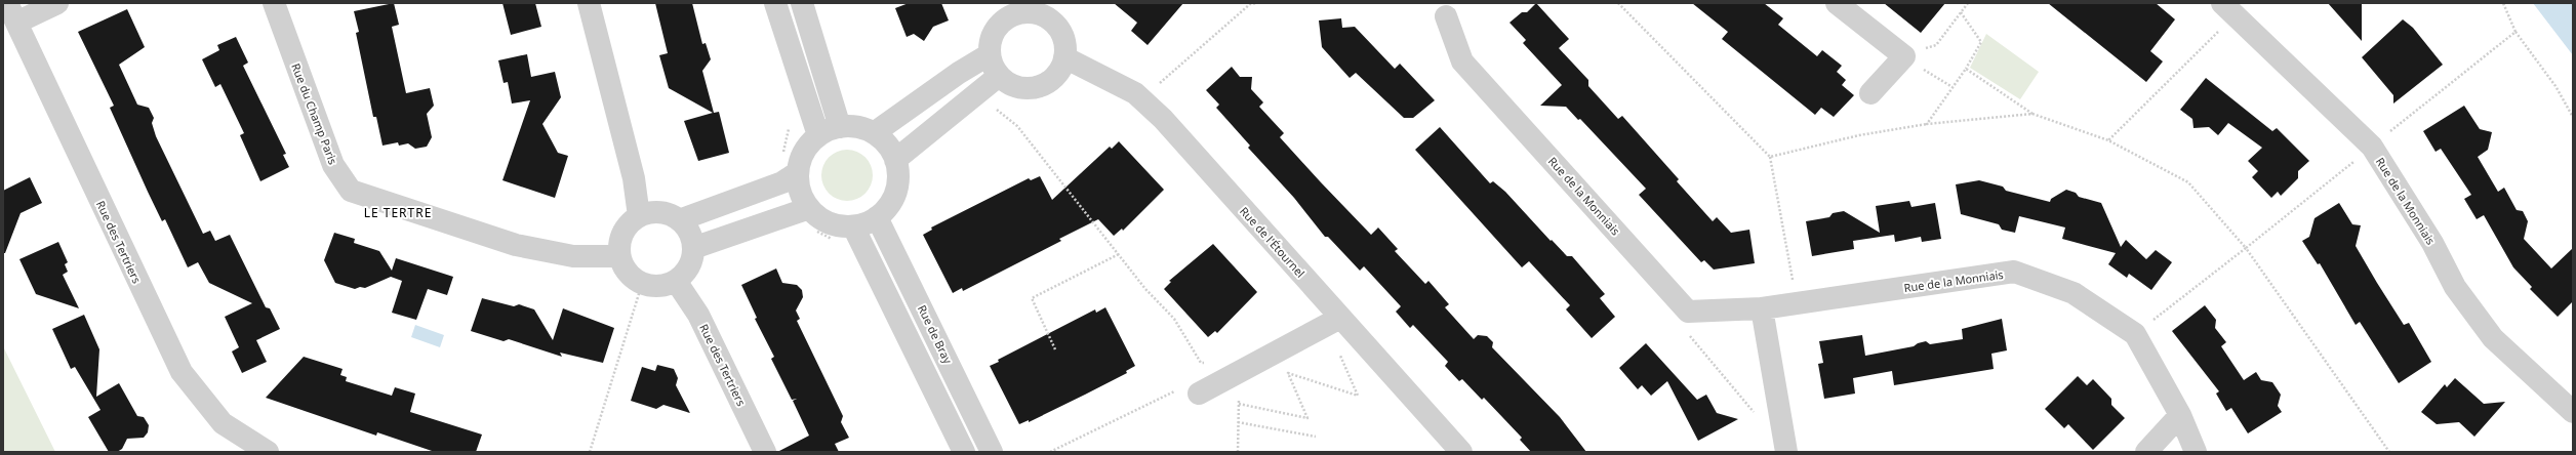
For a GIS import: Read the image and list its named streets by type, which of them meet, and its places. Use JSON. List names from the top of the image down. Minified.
{"streets":{"street":["Rue du Champ Paris","Rue de la Monniais","Rue des Tertriers","Rue de l'Étournel","Rue de Bray"]},"crossings":[["Rue du Champ Paris","Rue des Tertriers"]],"districts":["LE TERTRE"]}
